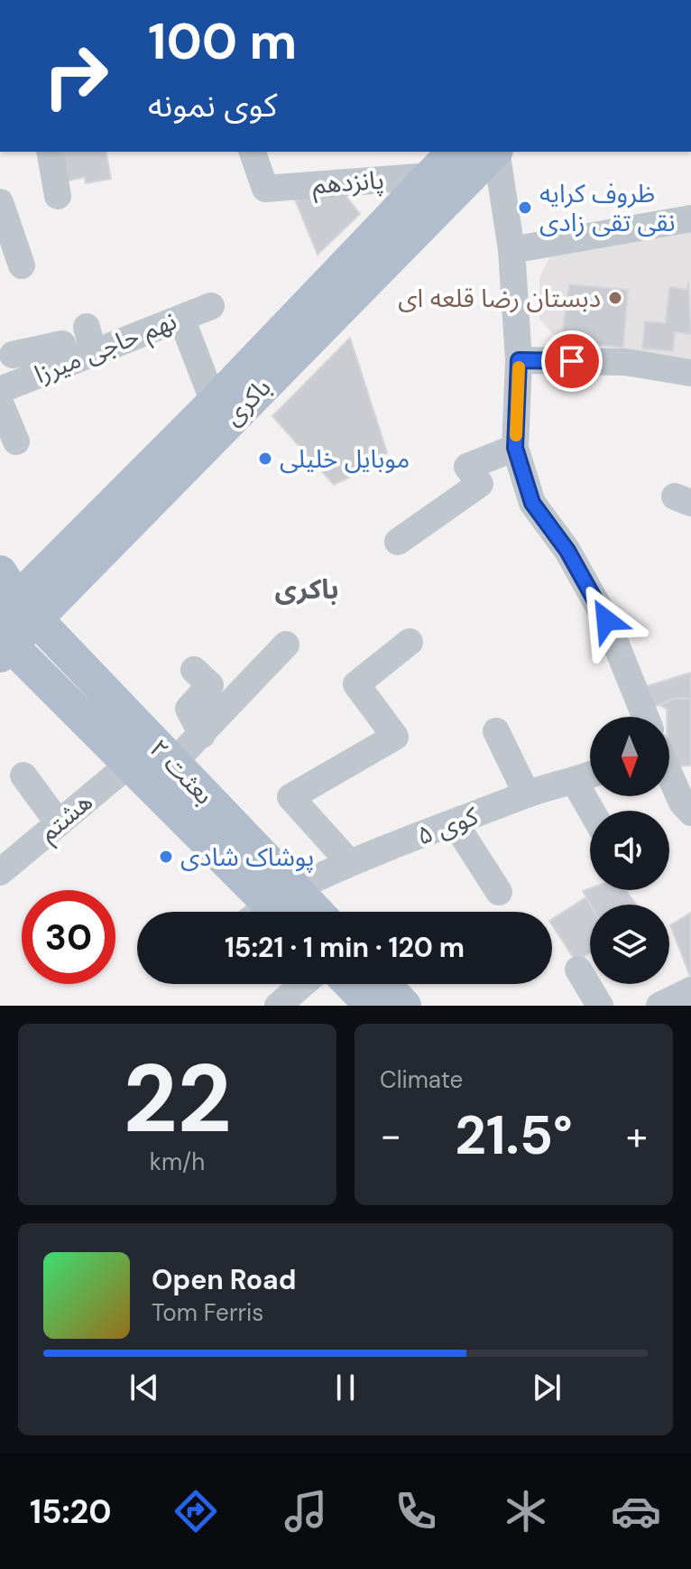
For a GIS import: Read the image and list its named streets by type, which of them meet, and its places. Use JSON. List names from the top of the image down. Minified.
{"streets":{"main road":["باکری","بعثت ۲"],"street":["پانزدهم","نهم حاجی میرزا","هشتم","کوی ۵"]},"crossings":[["پانزدهم","باکری"],["باکری","بعثت ۲"],["بعثت ۲","هشتم"],["بعثت ۲","کوی ۵"]],"districts":["باکری"],"places":["ظروف کرایه نقی تقی زادی","دبستان رضا قلعه ای","موبایل خلیلی","پوشاک شادی"],"north":"bottom","page":{"turn":["100 m","کوی نمونه"],"limit":"30","trip":"15:21 · 1 min · 120 m","tile":[["22","km/h"],"Climate"],"heat":["−","21.5°","+"],"song":["Open Road","Tom Ferris"],"tabs":"15:20"}}
